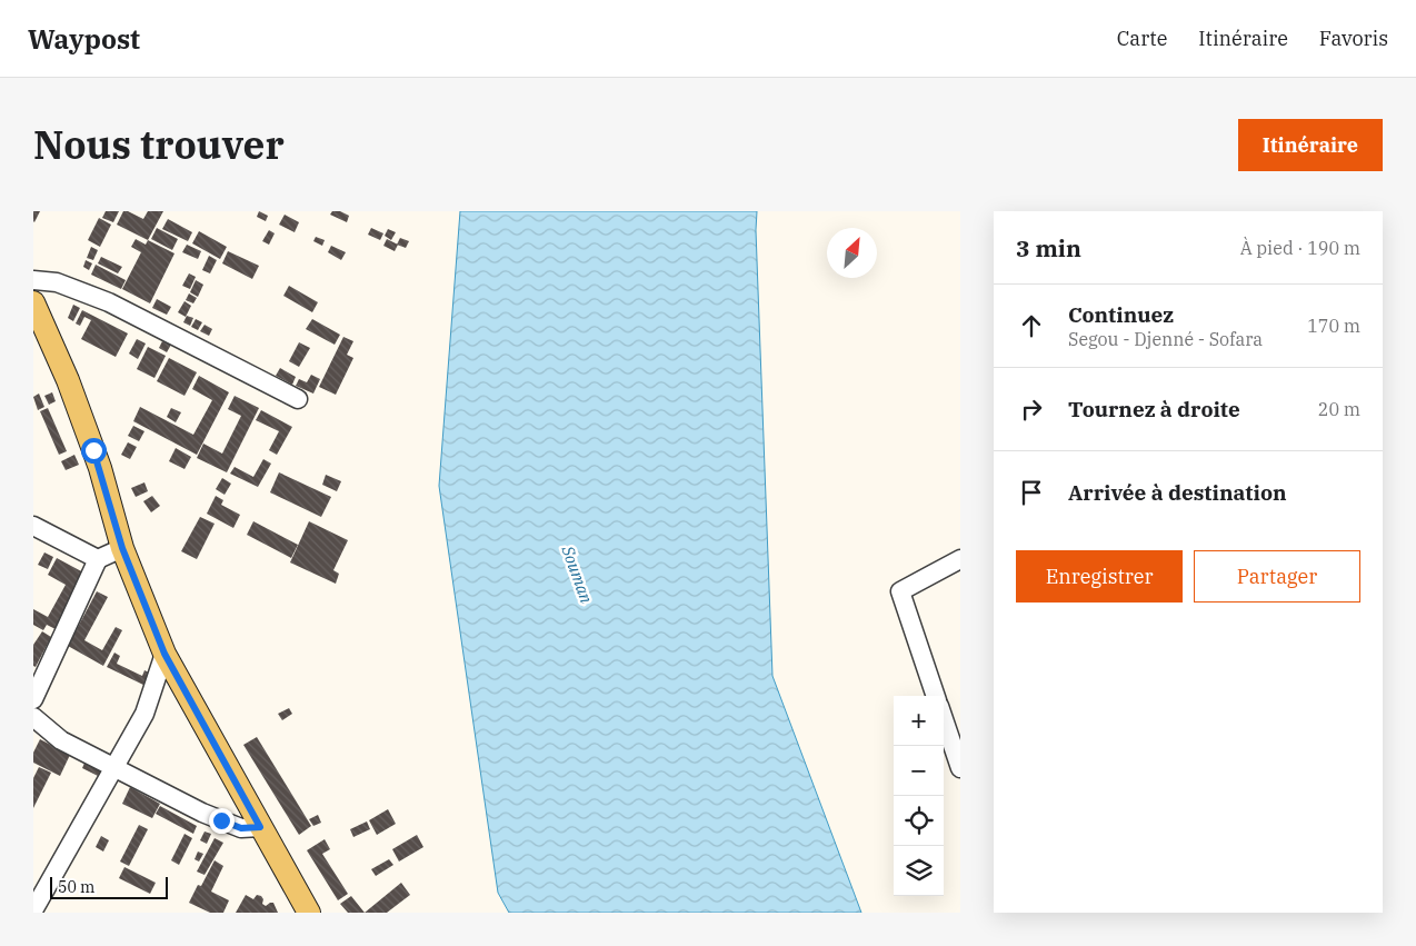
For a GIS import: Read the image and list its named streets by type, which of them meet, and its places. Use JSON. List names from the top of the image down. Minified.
{"water":["Souman"],"scale_bar":"50 m","north":"top right","page":{"header":"Waypost","nav":["Carte","Itinéraire","Favoris"],"title":"Nous trouver","buttons":["Itinéraire",["Enregistrer","Partager"]],"heading":["3 min","À pied · 190 m"],"list":[["Continuez","Segou - Djenné - Sofara","170 m"],["Tournez à droite","20 m"],"Arrivée à destination"],"map_buttons":["+","−"],"scale":"50 m"}}
